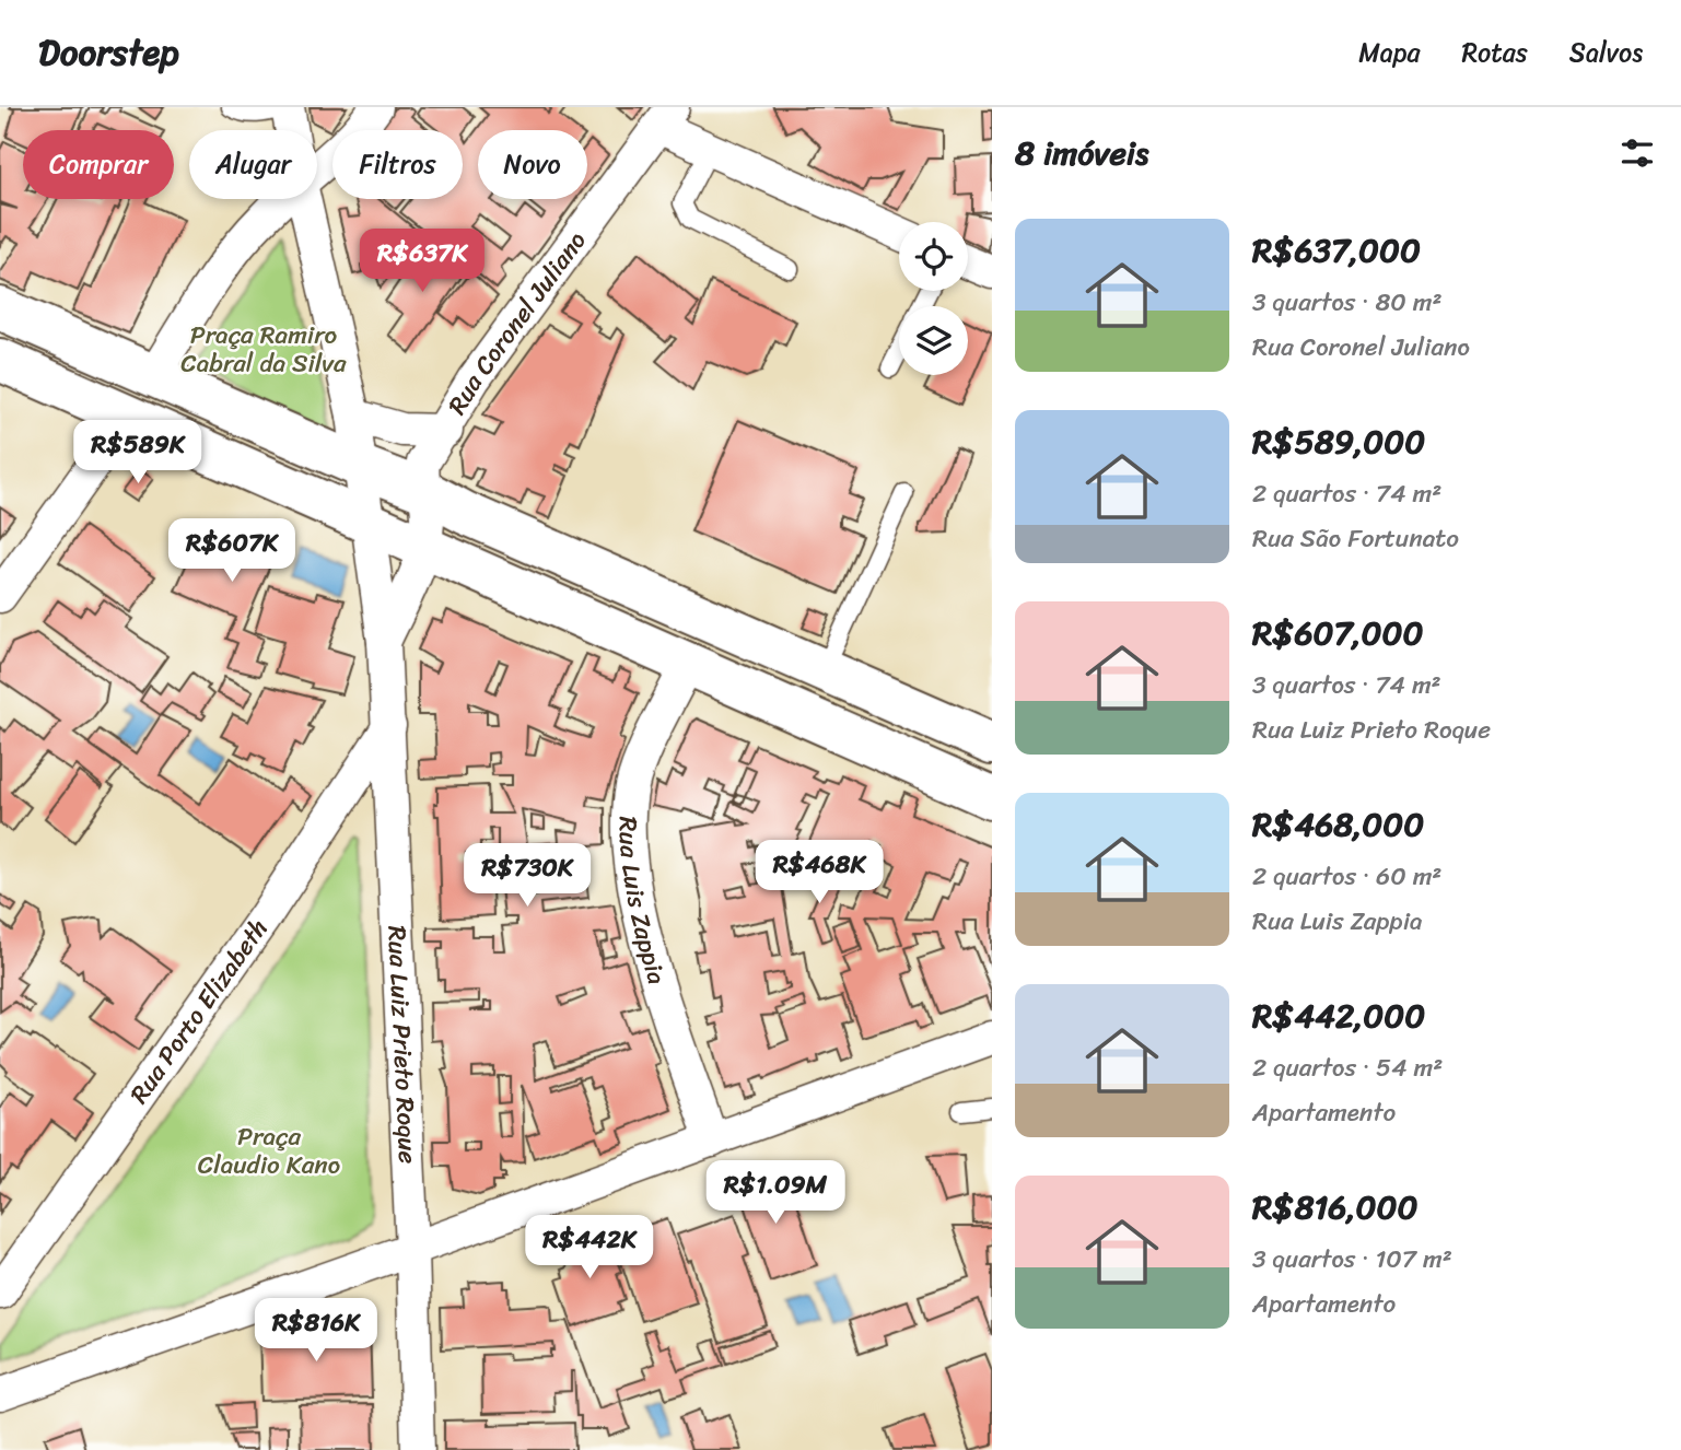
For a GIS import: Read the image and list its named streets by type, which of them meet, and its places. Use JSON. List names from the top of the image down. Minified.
{"streets":{"street":["Rua Coronel Juliano","Rua Luis Zappia","Rua Porto Elizabeth","Rua Luiz Prieto Roque"]},"crossings":[["Rua Coronel Juliano","Rua Luiz Prieto Roque"],["Rua Porto Elizabeth","Rua Luiz Prieto Roque"]],"parks":["Praça Ramiro Cabral da Silva","Praça Claudio Kano"],"page":{"header":"Doorstep","nav":["Mapa","Rotas","Salvos"],"heading":"8 imóveis","chip":["Comprar","Alugar","Filtros","Novo"],"list":[{"name":"R$637,000","note":"3 quartos · 80 m² · Rua Coronel Juliano"},{"name":"R$589,000","note":"2 quartos · 74 m² · Rua São Fortunato"},{"name":"R$607,000","note":"3 quartos · 74 m² · Rua Luiz Prieto Roque"},{"name":"R$468,000","note":"2 quartos · 60 m² · Rua Luis Zappia"},{"name":"R$442,000","note":"2 quartos · 54 m² · Apartamento"},{"name":"R$816,000","note":"3 quartos · 107 m² · Apartamento"}],"price":["R$637K","R$589K","R$607K","R$468K","R$730K","R$1.09M","R$442K","R$816K"]}}
